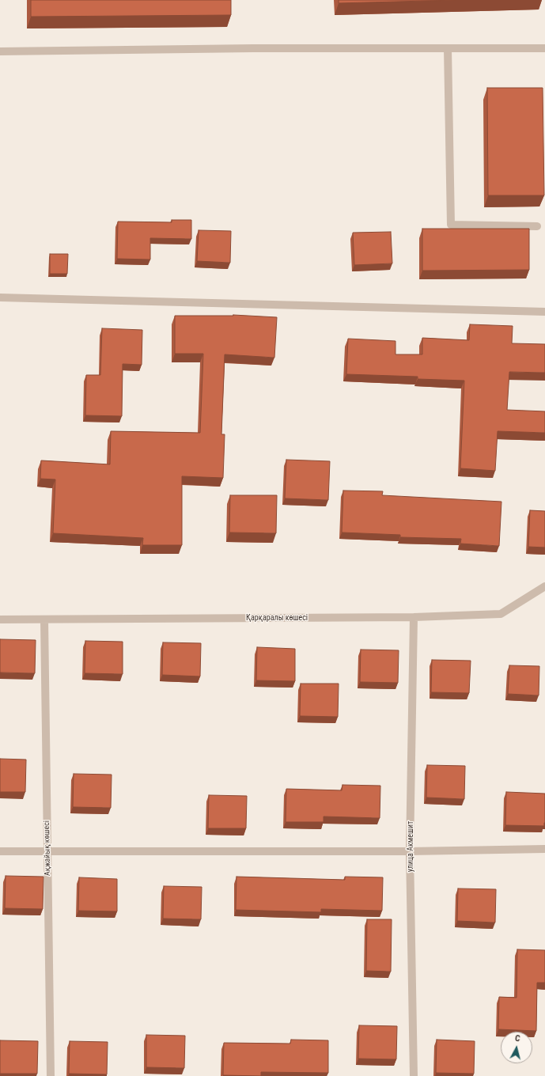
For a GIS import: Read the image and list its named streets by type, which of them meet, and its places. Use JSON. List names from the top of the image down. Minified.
{"streets":{"street":["Қарқаралы көшесі","улица Акмешит","Ақжайық көшесі"]},"crossings":[["Қарқаралы көшесі","улица Акмешит"],["Қарқаралы көшесі","Ақжайық көшесі"]],"north":"top"}
